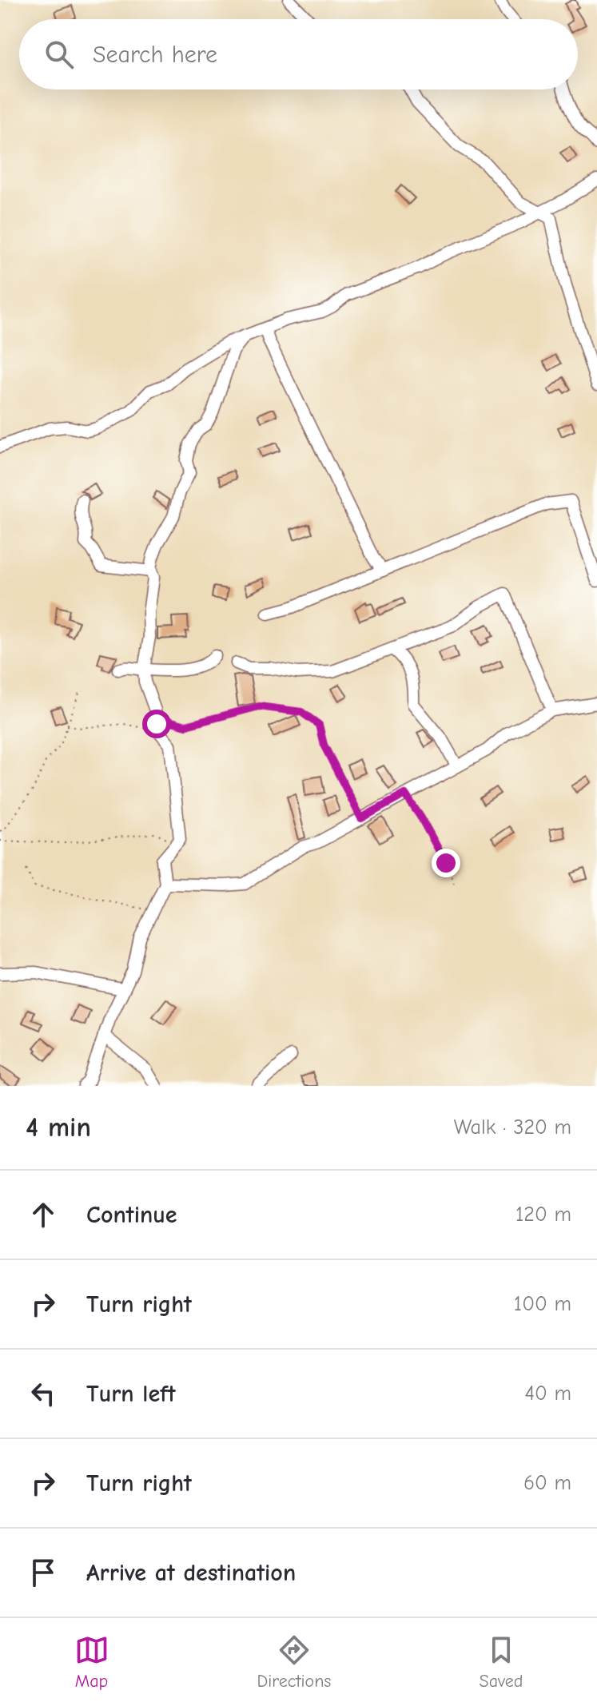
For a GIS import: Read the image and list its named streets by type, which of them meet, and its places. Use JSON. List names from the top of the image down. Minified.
{"page":{"search":"Search here","heading":["4 min","Walk · 320 m"],"list":[["Continue","120 m"],["Turn right","100 m"],["Turn left","40 m"],["Turn right","60 m"],"Arrive at destination"],"nav":["Map","Directions","Saved"]}}
